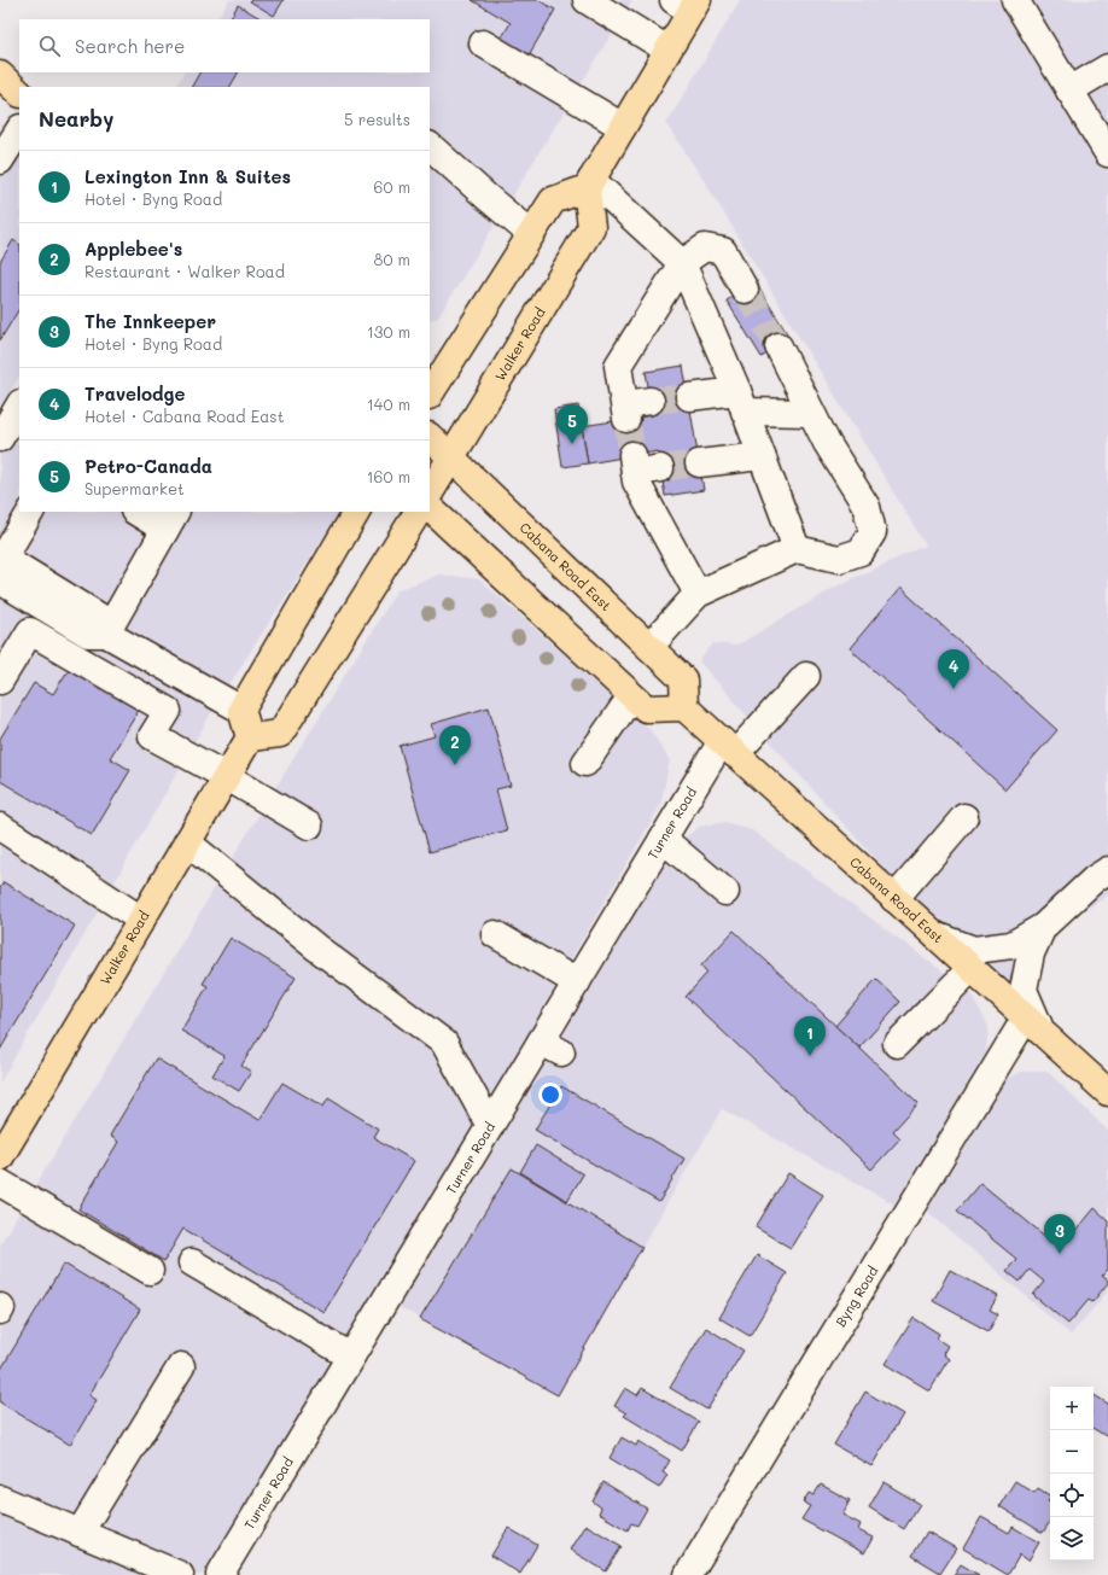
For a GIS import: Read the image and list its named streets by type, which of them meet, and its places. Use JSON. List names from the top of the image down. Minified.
{"streets":{"main road":["Walker Road","Cabana Road East"],"street":["Turner Road","Byng Road"]},"crossings":[["Walker Road","Cabana Road East"],["Cabana Road East","Turner Road"],["Cabana Road East","Byng Road"]],"page":{"search":"Search here","heading":["Nearby","5 results"],"list":[{"mark":"1","name":"Lexington Inn & Suites","note":"Hotel · Byng Road","value":"60 m"},{"mark":"2","name":"Applebee's","note":"Restaurant · Walker Road","value":"80 m"},{"mark":"3","name":"The Innkeeper","note":"Hotel · Byng Road","value":"130 m"},{"mark":"4","name":"Travelodge","note":"Hotel · Cabana Road East","value":"140 m"},{"mark":"5","name":"Petro-Canada","note":"Supermarket","value":"160 m"}],"pins":["5","4","2","1","3"],"map_buttons":["+","−"]}}
